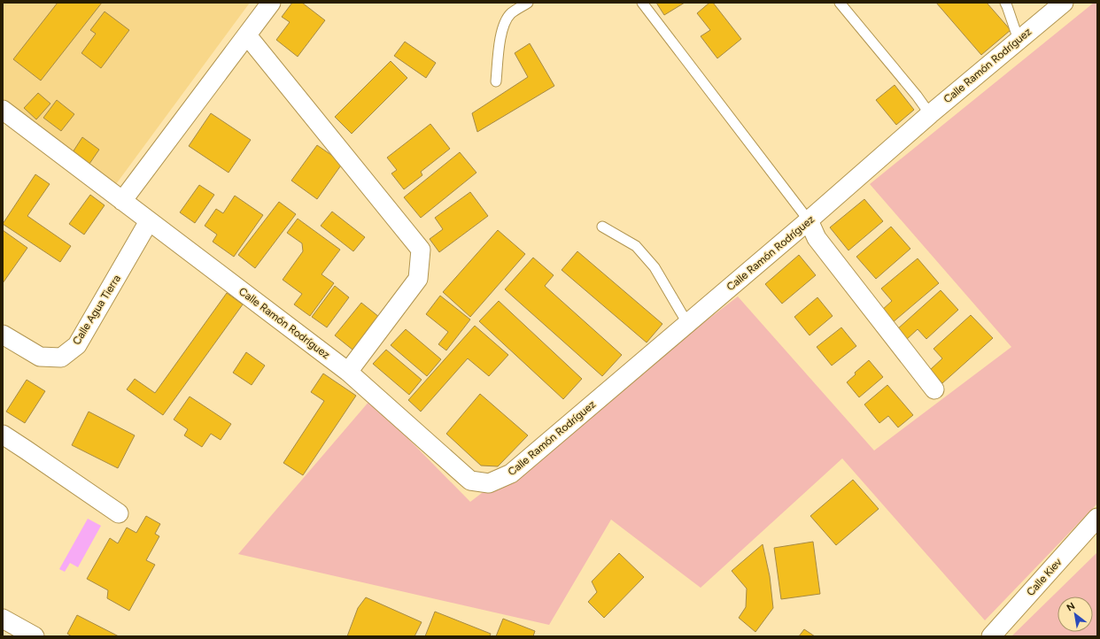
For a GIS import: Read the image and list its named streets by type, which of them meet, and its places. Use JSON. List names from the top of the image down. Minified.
{"streets":{"street":["Calle Ramón Rodríguez","Calle Agua Tierra","Calle Kiev"]},"crossings":[["Calle Ramón Rodríguez","Calle Agua Tierra"]],"north":"top left"}
